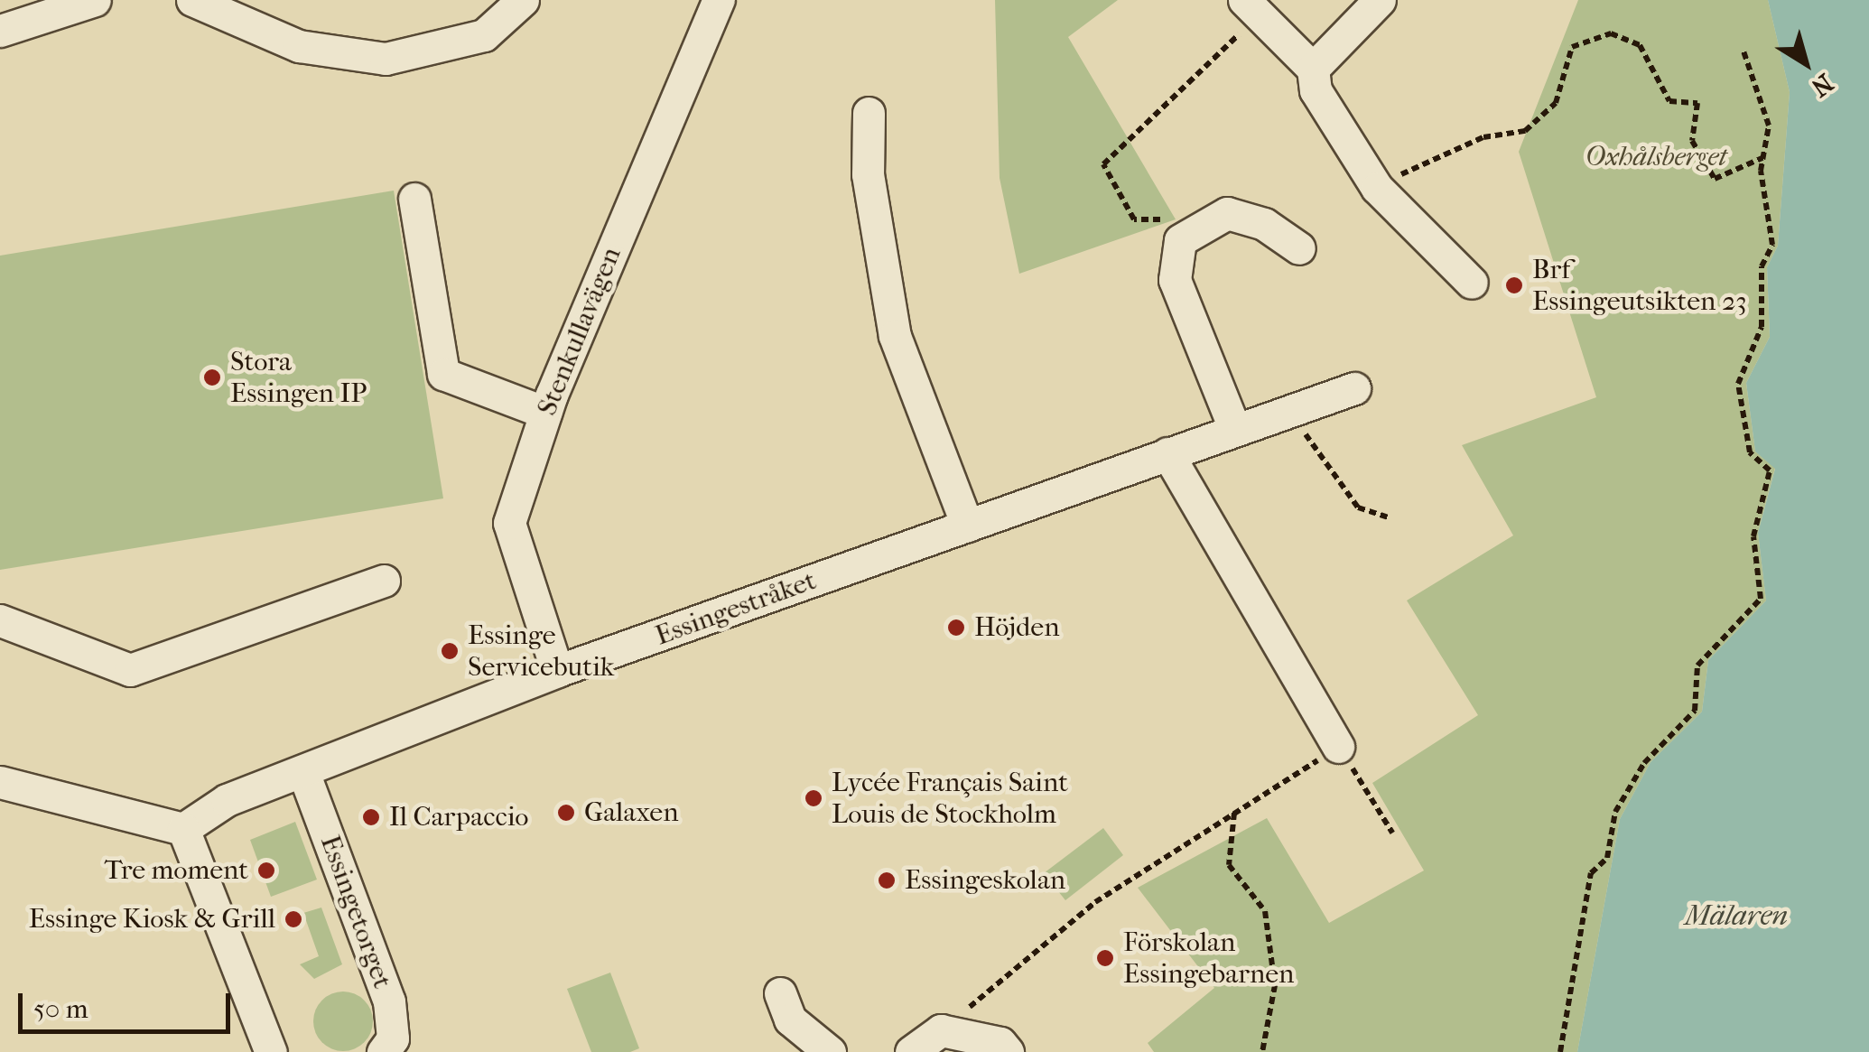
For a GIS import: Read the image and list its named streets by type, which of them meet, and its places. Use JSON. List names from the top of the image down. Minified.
{"streets":{"street":["Stenkullavägen","Essingestråket","Essingetorget"]},"crossings":[["Stenkullavägen","Essingestråket"],["Essingestråket","Essingetorget"]],"water":["Mälaren"],"parks":["Oxhålsberget"],"places":["Brf Essingeutsikten 23","Stora Essingen IP","Höjden","Essinge Servicebutik","Lycée Français Saint Louis de Stockholm","Galaxen","Il Carpaccio","Tre moment","Essingeskolan","Essinge Kiosk & Grill","Förskolan Essingebarnen"],"scale_bar":"50 m","north":"bottom right"}
